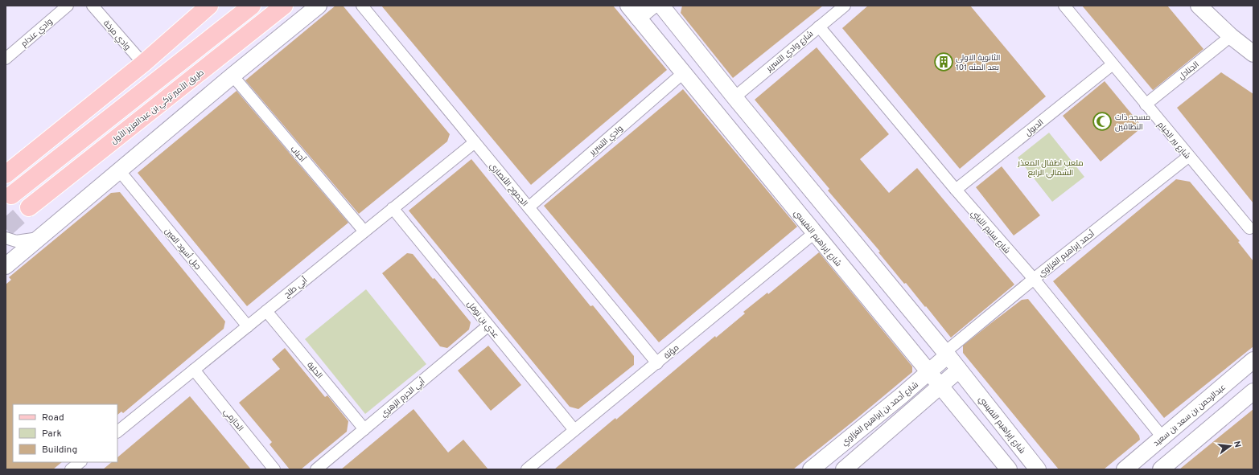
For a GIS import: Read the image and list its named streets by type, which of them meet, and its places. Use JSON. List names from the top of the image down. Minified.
{"streets":{"main road":["طريق الأمير تركي بن عبدالعزيز الأول"],"street":["وادي عندام","وادي مرخة","شارع وادي التسرير","الجنادل","الدبول","وادي التسرير","شارع بير الخيام","أحباب","الجموح الأنصاري","شارع سليم الليثي","شارع إبراهيم النفيسي","جبل أسود العين","أحمد إبراهيم الغزاوي","أبي طلح","عدي بن نوفل","مؤتة","الحلية","أبي الحرم الزهري","شارع أحمد بن إبراهيم الغزاوي","عبدالرحمن بن سعد بن سعيد","الحازمي"]},"crossings":[["شارع وادي التسرير","شارع سليم الليثي"],["شارع وادي التسرير","شارع إبراهيم النفيسي"],["الجنادل","شارع بير الخيام"],["الدبول","شارع بير الخيام"],["الدبول","شارع سليم الليثي"],["وادي التسرير","الجموح الأنصاري"],["وادي التسرير","شارع إبراهيم النفيسي"],["شارع بير الخيام","أحمد إبراهيم الغزاوي"],["أحباب","أبي طلح"],["الجموح الأنصاري","أبي طلح"],["الجموح الأنصاري","مؤتة"],["شارع سليم الليثي","أحمد إبراهيم الغزاوي"],["شارع سليم الليثي","عبدالرحمن بن سعد بن سعيد"],["شارع إبراهيم النفيسي","أحمد إبراهيم الغزاوي"],["شارع إبراهيم النفيسي","مؤتة"],["شارع إبراهيم النفيسي","شارع أحمد بن إبراهيم الغزاوي"],["جبل أسود العين","أبي طلح"],["أحمد إبراهيم الغزاوي","شارع أحمد بن إبراهيم الغزاوي"],["أبي طلح","عدي بن نوفل"],["أبي طلح","الحلية"],["أبي طلح","الحازمي"],["عدي بن نوفل","مؤتة"],["عدي بن نوفل","أبي الحرم الزهري"],["الحلية","أبي الحرم الزهري"]],"parks":["ملعب اطفال المعذر الشمالي الرابع"],"places":{"building":["الثانوية الاولى بعد المئه 101"],"mosque":["مسجد ذات النطاقين"]},"legend":["Road","Park","Building"],"north":"right"}
